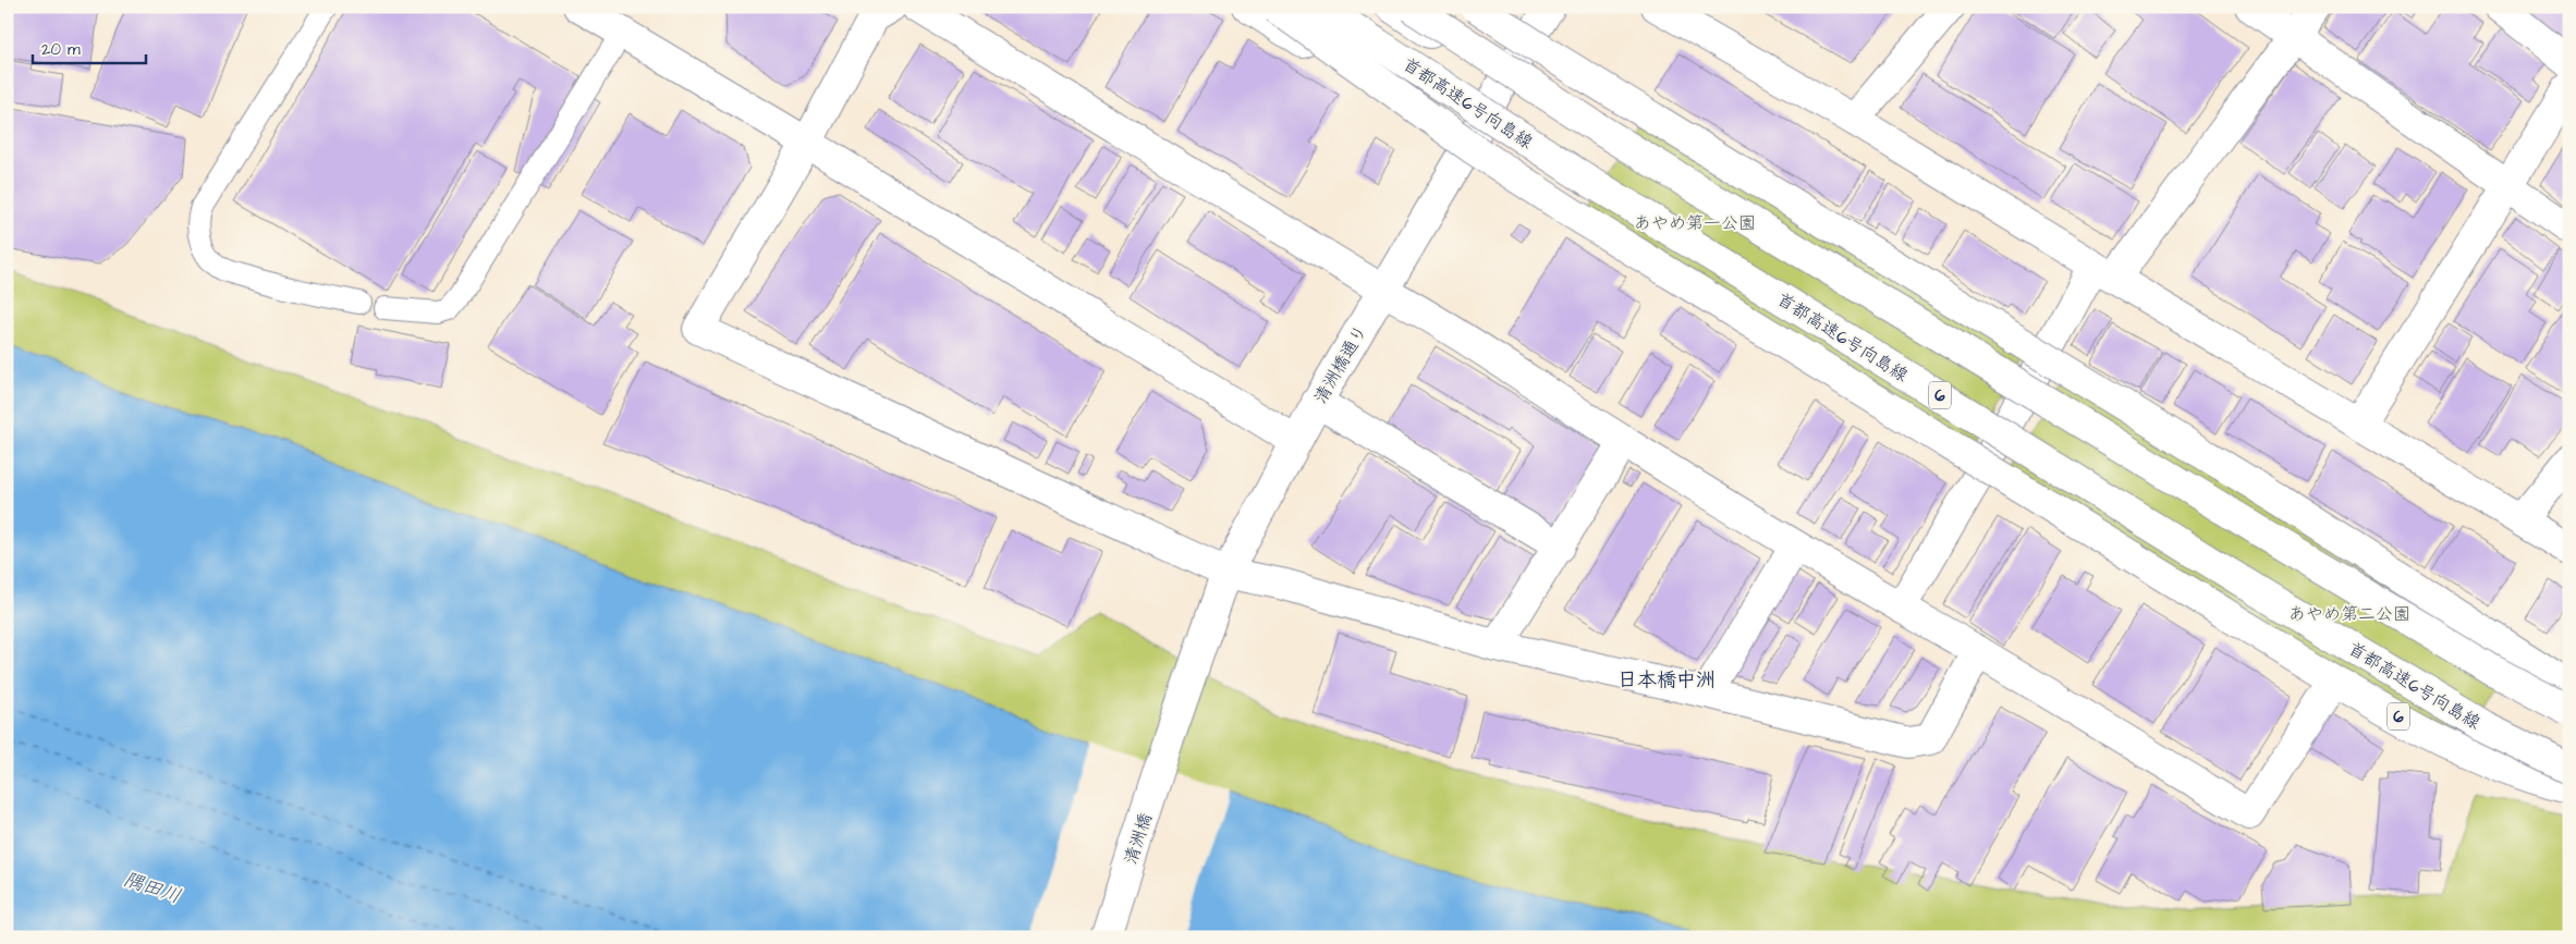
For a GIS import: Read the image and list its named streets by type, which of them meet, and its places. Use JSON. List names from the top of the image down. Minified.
{"streets":{"main road":["首都高速6号向島線","清洲橋通り","6","清洲橋"]},"crossings":[["清洲橋通り","清洲橋"]],"districts":["日本橋中洲"],"water":["隅田川"],"parks":["あやめ第一公園","あやめ第二公園"],"scale_bar":"20 m"}
